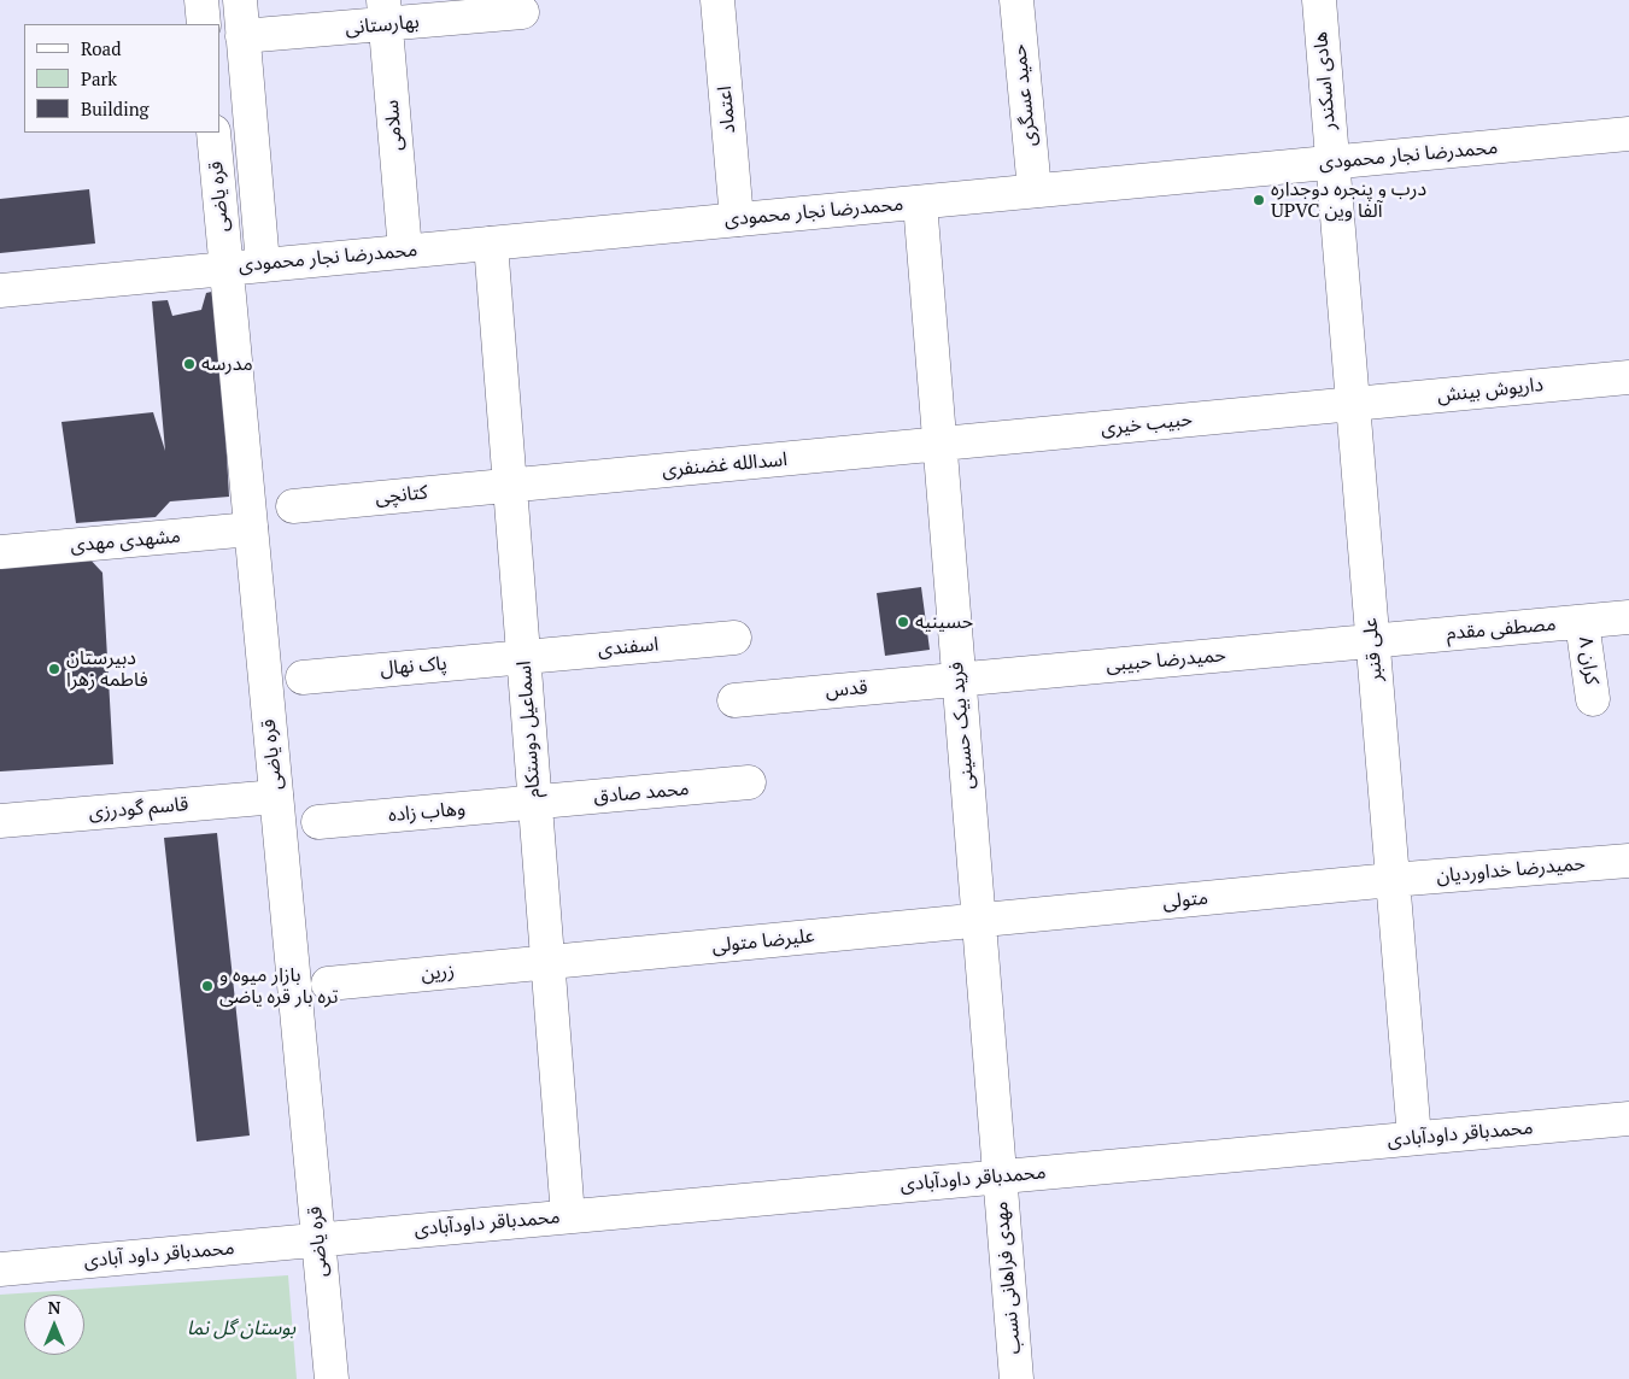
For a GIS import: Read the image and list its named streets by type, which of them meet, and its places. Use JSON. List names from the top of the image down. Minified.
{"streets":{"street":["بهارستانی","هادی اسکندر","حمید عسگری","اعتماد","سلامی","محمدرضا نجار محمودی","قره یاضی","داریوش بینش","حبیب خیری","اسدالله غضنفری","کتانچی","مشهدی مهدی","مصطفی مقدم","اسفندی","علی قنبر","حمیدرضا حبیبی","کران ۸","پاک نهال","قدس","فرید بیک حسینی","اسماعیل دوستکام","محمد صادق","قاسم گودرزی","وهاب زاده","حمیدرضا خداوردیان","متولی","علیرضا متولی","زرین","محمدباقر داودآبادی","محمدباقر داود آبادی","مهدی فراهانی نسب"]},"crossings":[["بهارستانی","سلامی"],["هادی اسکندر","محمدرضا نجار محمودی"],["هادی اسکندر","علی قنبر"],["حمید عسگری","محمدرضا نجار محمودی"],["اعتماد","محمدرضا نجار محمودی"],["سلامی","محمدرضا نجار محمودی"],["محمدرضا نجار محمودی","قره یاضی"],["محمدرضا نجار محمودی","علی قنبر"],["محمدرضا نجار محمودی","فرید بیک حسینی"],["محمدرضا نجار محمودی","اسماعیل دوستکام"],["قره یاضی","مشهدی مهدی"],["قره یاضی","قاسم گودرزی"],["قره یاضی","محمدباقر داودآبادی"],["قره یاضی","محمدباقر داود آبادی"],["داریوش بینش","حبیب خیری"],["داریوش بینش","علی قنبر"],["حبیب خیری","اسدالله غضنفری"],["حبیب خیری","علی قنبر"],["حبیب خیری","فرید بیک حسینی"],["اسدالله غضنفری","کتانچی"],["اسدالله غضنفری","فرید بیک حسینی"],["اسدالله غضنفری","اسماعیل دوستکام"],["کتانچی","اسماعیل دوستکام"],["مصطفی مقدم","علی قنبر"],["مصطفی مقدم","حمیدرضا حبیبی"],["مصطفی مقدم","کران ۸"],["اسفندی","پاک نهال"],["اسفندی","اسماعیل دوستکام"],["علی قنبر","حمیدرضا حبیبی"],["علی قنبر","حمیدرضا خداوردیان"],["علی قنبر","متولی"],["علی قنبر","محمدباقر داودآبادی"],["حمیدرضا حبیبی","قدس"],["حمیدرضا حبیبی","فرید بیک حسینی"],["پاک نهال","اسماعیل دوستکام"],["قدس","فرید بیک حسینی"],["فرید بیک حسینی","متولی"],["فرید بیک حسینی","علیرضا متولی"],["فرید بیک حسینی","محمدباقر داودآبادی"],["فرید بیک حسینی","مهدی فراهانی نسب"],["اسماعیل دوستکام","محمد صادق"],["اسماعیل دوستکام","وهاب زاده"],["اسماعیل دوستکام","علیرضا متولی"],["اسماعیل دوستکام","زرین"],["اسماعیل دوستکام","محمدباقر داودآبادی"],["محمد صادق","وهاب زاده"],["حمیدرضا خداوردیان","متولی"],["متولی","علیرضا متولی"],["علیرضا متولی","زرین"],["محمدباقر داودآبادی","محمدباقر داود آبادی"],["محمدباقر داودآبادی","مهدی فراهانی نسب"]],"parks":["بوستان گل نما"],"places":["درب و پنجره دوجداره UPVC آلفا وین","مدرسه","حسینیه","دبیرستان فاطمه زهرا","بازار میوه و تره بار قره یاضی"],"legend":["Road","Park","Building"],"north":"top"}
